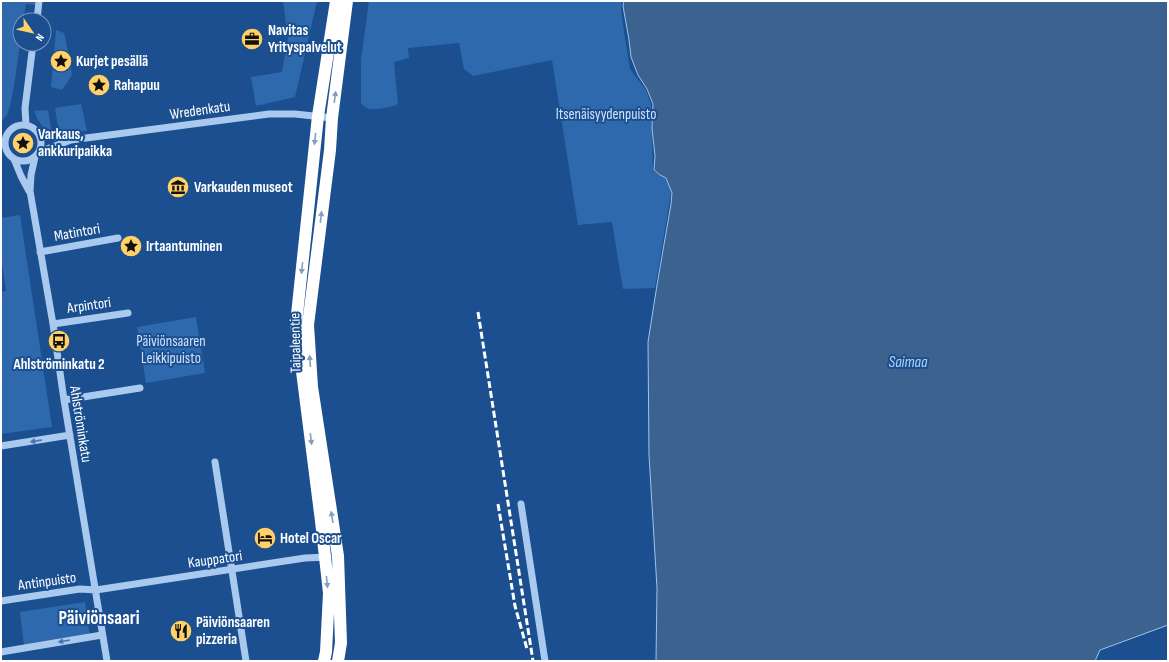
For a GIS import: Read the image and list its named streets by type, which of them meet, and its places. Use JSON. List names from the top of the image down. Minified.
{"streets":{"highway":["Taipaleentie"],"street":["Wredenkatu","Matintori","Arpintori","Ahlströminkatu","Kauppatori","Antinpuisto"]},"crossings":[["Wredenkatu","Taipaleentie"],["Wredenkatu","Ahlströminkatu"],["Matintori","Ahlströminkatu"],["Arpintori","Ahlströminkatu"],["Taipaleentie","Kauppatori"],["Ahlströminkatu","Kauppatori"],["Ahlströminkatu","Antinpuisto"],["Kauppatori","Antinpuisto"]],"districts":["Päiviönsaari"],"water":["Saimaa"],"parks":["Itsenäisyydenpuisto","Päiviönsaaren Leikkipuisto"],"places":{"office":["Navitas Yrityspalvelut"],"place":["Kurjet pesällä","Rahapuu","Varkaus, ankkuripaikka","Irtaantuminen"],"museum":["Varkauden museot"],"bus stop":["Ahlströminkatu 2"],"hotel":["Hotel Oscar"],"restaurant":["Päiviönsaaren pizzeria"]},"north":"bottom right"}
